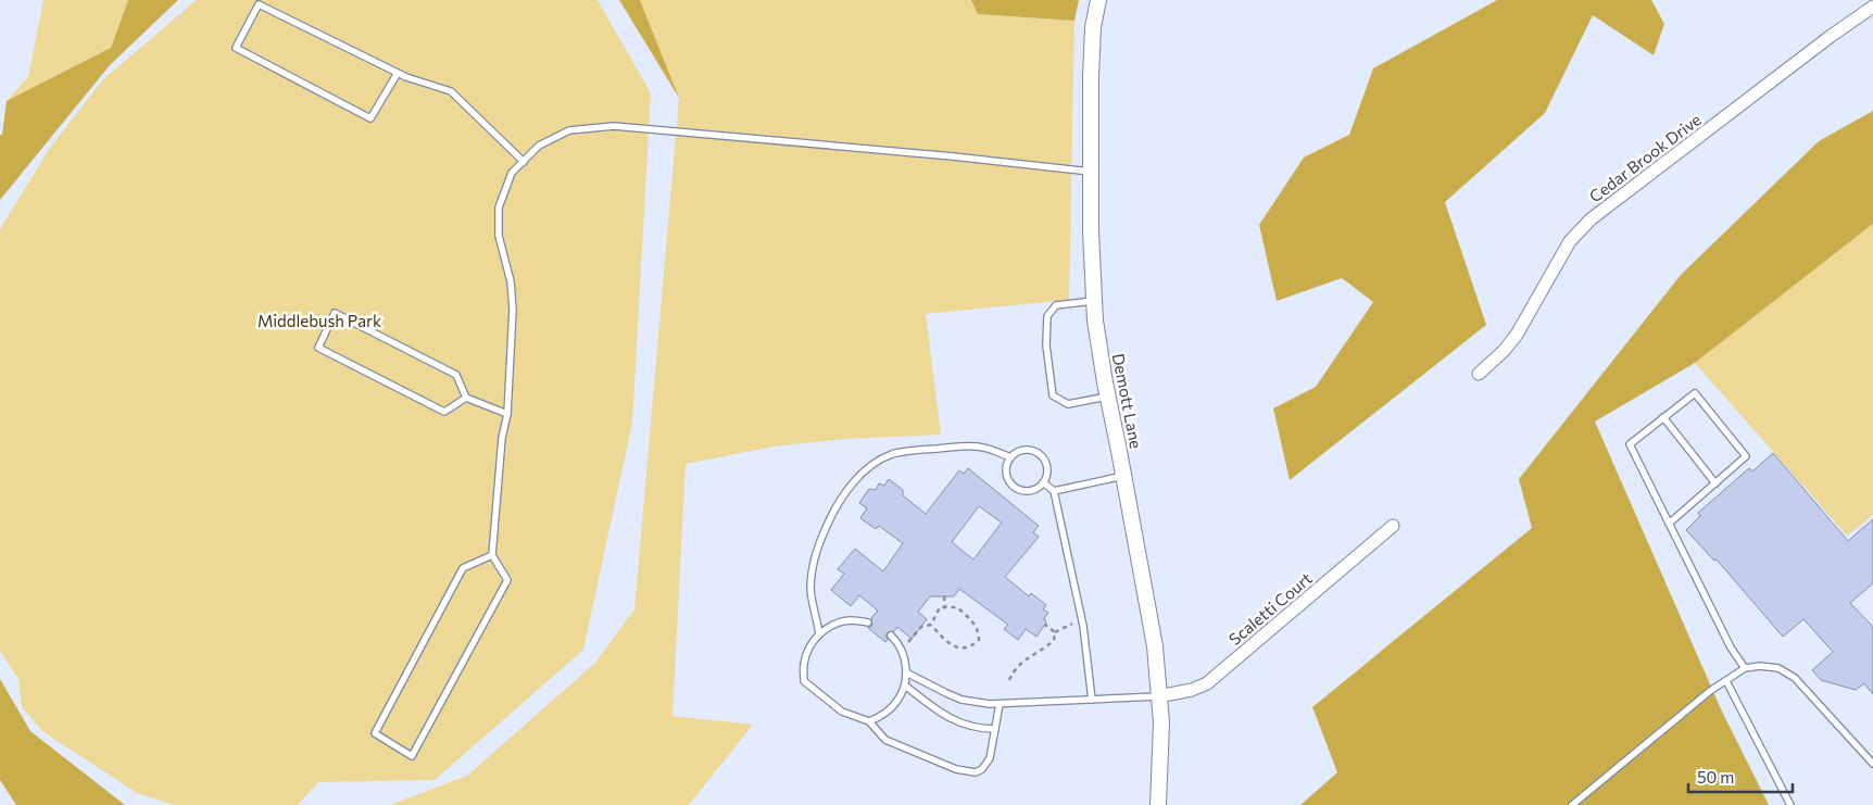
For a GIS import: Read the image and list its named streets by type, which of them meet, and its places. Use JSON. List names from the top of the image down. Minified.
{"streets":{"street":["Cedar Brook Drive","Demott Lane","Scaletti Court"]},"crossings":[["Demott Lane","Scaletti Court"]],"parks":["Middlebush Park"],"scale_bar":"50 m"}
